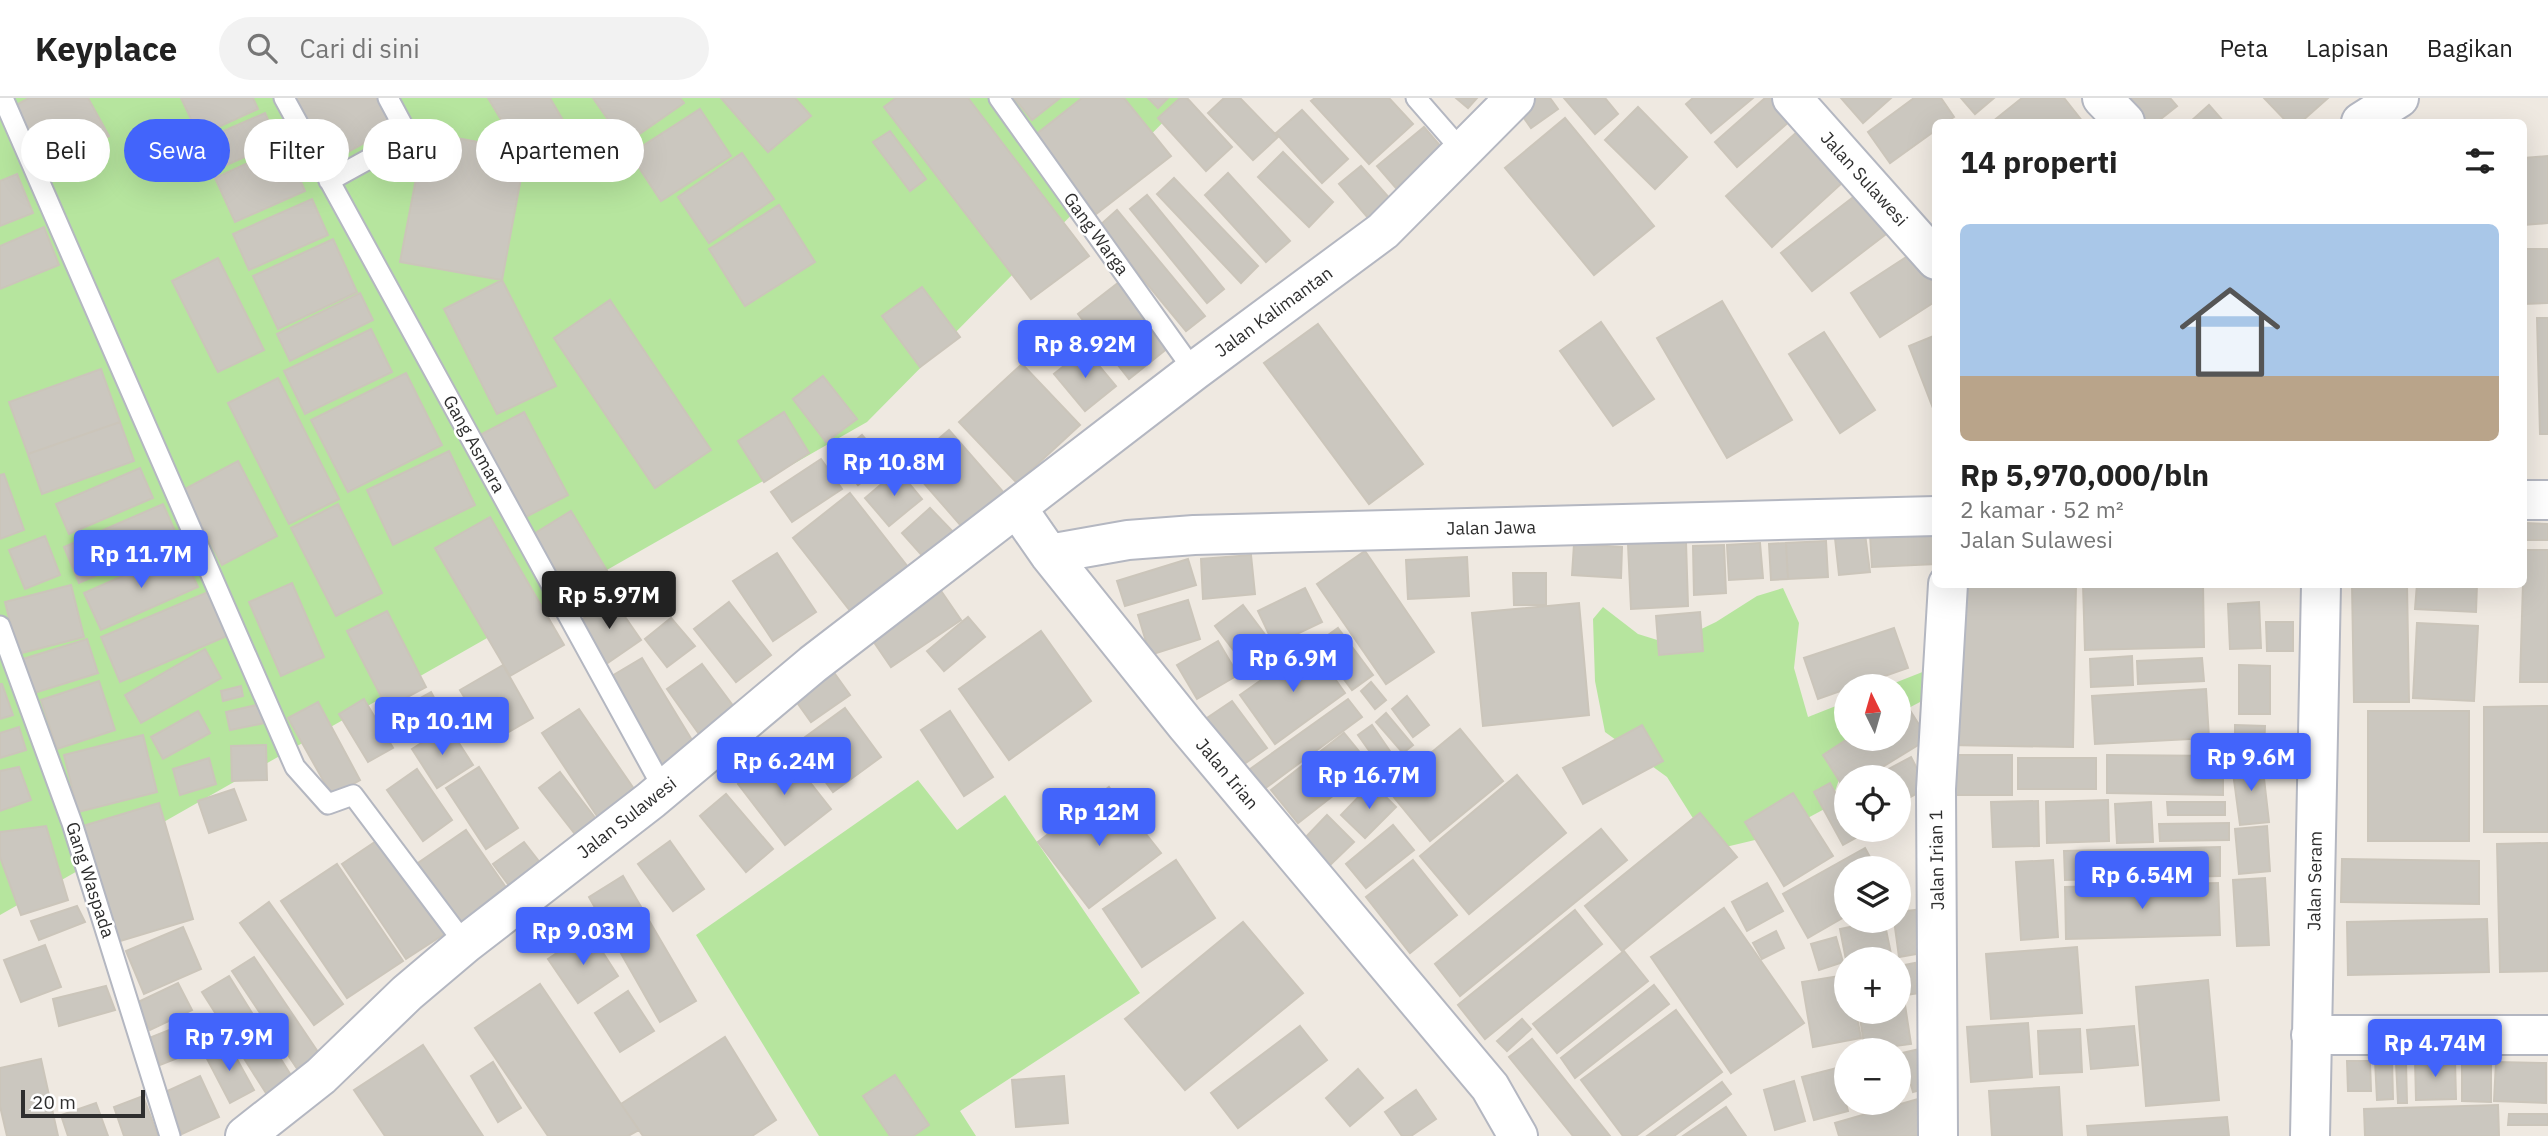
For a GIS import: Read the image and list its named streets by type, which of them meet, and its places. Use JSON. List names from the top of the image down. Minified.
{"streets":{"street":["Jalan Sulawesi","Jalan Kalimantan","Jalan Jawa","Jalan Irian","Jalan Irian 1","Jalan Seram"],"lane":["Gang Warga","Gang Asmara","Gang Waspada"]},"crossings":[["Jalan Sulawesi","Jalan Kalimantan"],["Jalan Sulawesi","Gang Asmara"],["Jalan Sulawesi","Jalan Irian"],["Gang Warga","Jalan Kalimantan"],["Jalan Kalimantan","Jalan Irian"],["Jalan Jawa","Jalan Irian"]],"scale_bar":"20 m","north":"top","page":{"header":"Keyplace","search":"Cari di sini","nav":["Peta","Lapisan","Bagikan"],"chip":["Beli","Sewa","Filter","Baru","Apartemen"],"heading":"14 properti","list":[{"name":"Rp 5,970,000/bln","note":"2 kamar · 52 m² · Jalan Sulawesi"}],"price":["Rp 8.92M","Rp 10.8M","Rp 11.7M","Rp 5.97M","Rp 6.9M","Rp 10.1M","Rp 9.6M","Rp 6.24M","Rp 16.7M","Rp 12M","Rp 6.54M","Rp 9.03M","Rp 7.9M","Rp 4.74M"],"map_buttons":["+","−"],"scale":"20 m"}}
